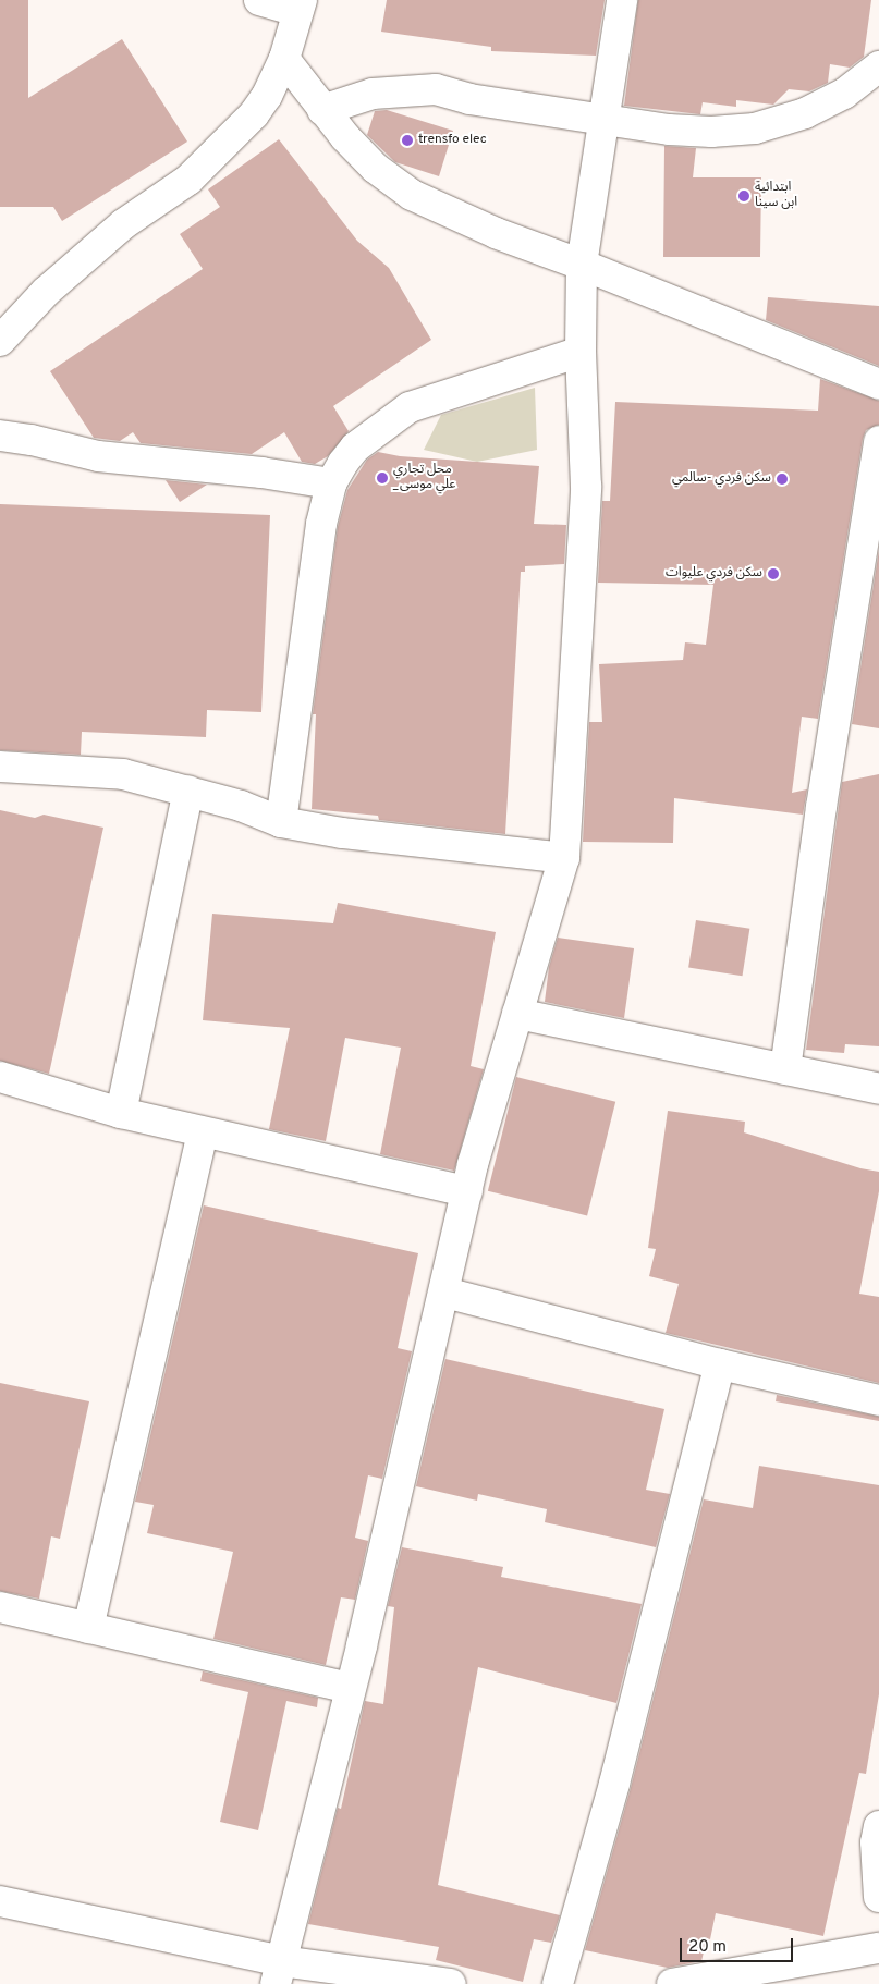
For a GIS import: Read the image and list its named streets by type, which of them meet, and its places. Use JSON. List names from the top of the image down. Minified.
{"places":["trensfo elec","ابتدائية ابن سينا","محل تجاري _علي موسى","سكن فردي -سالمي","سكن فردي عليوات"],"scale_bar":"20 m"}
